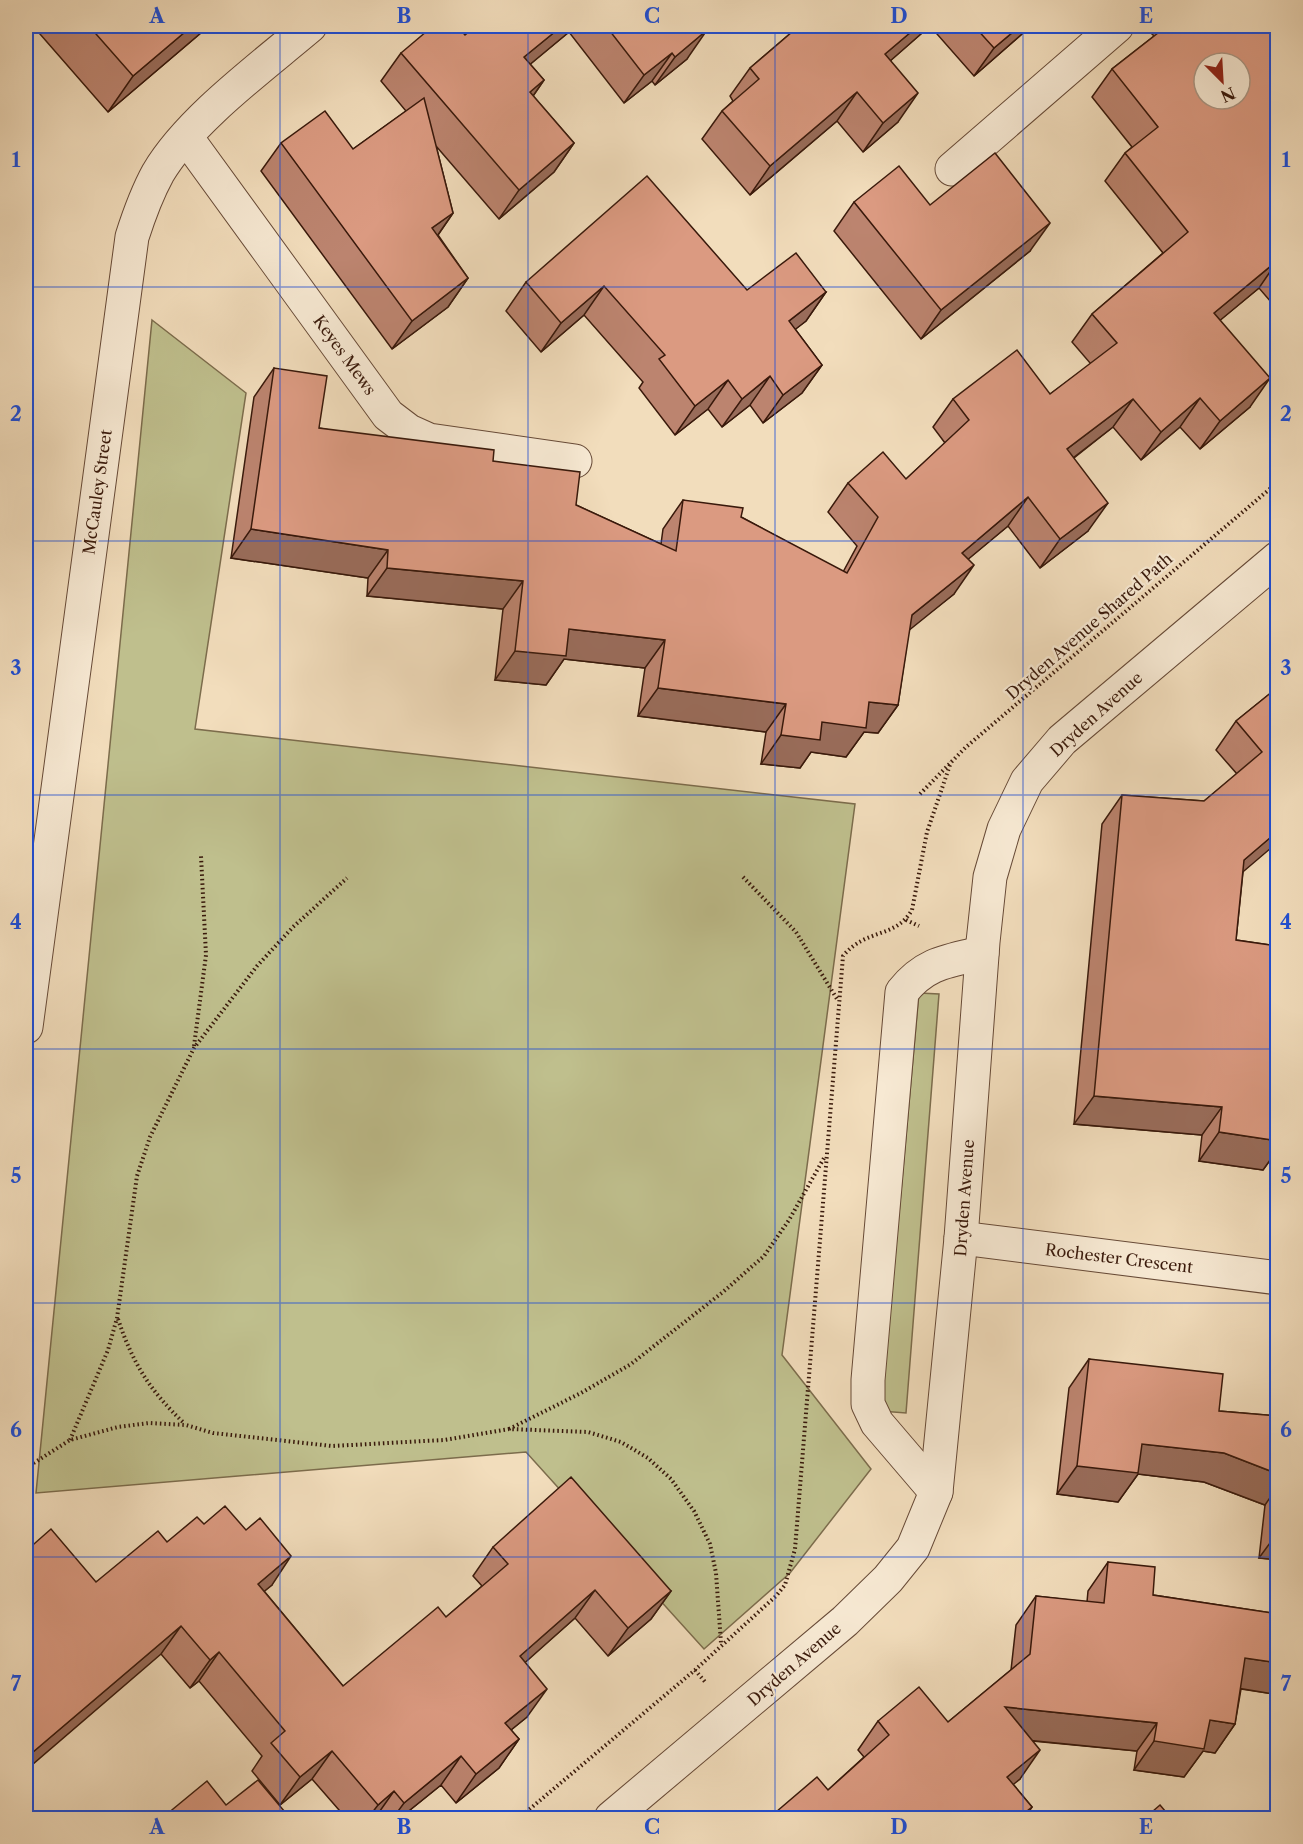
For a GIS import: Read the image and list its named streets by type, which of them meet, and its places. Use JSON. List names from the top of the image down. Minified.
{"streets":{"street":["Keyes Mews","McCauley Street","Dryden Avenue","Rochester Crescent"],"path":["Dryden Avenue Shared Path"]},"crossings":[["Keyes Mews","McCauley Street"],["Dryden Avenue","Rochester Crescent"]],"north":"bottom right","grid":{"columns":["A","B","C","D","E"],"rows":["1","2","3","4","5","6","7"]}}
